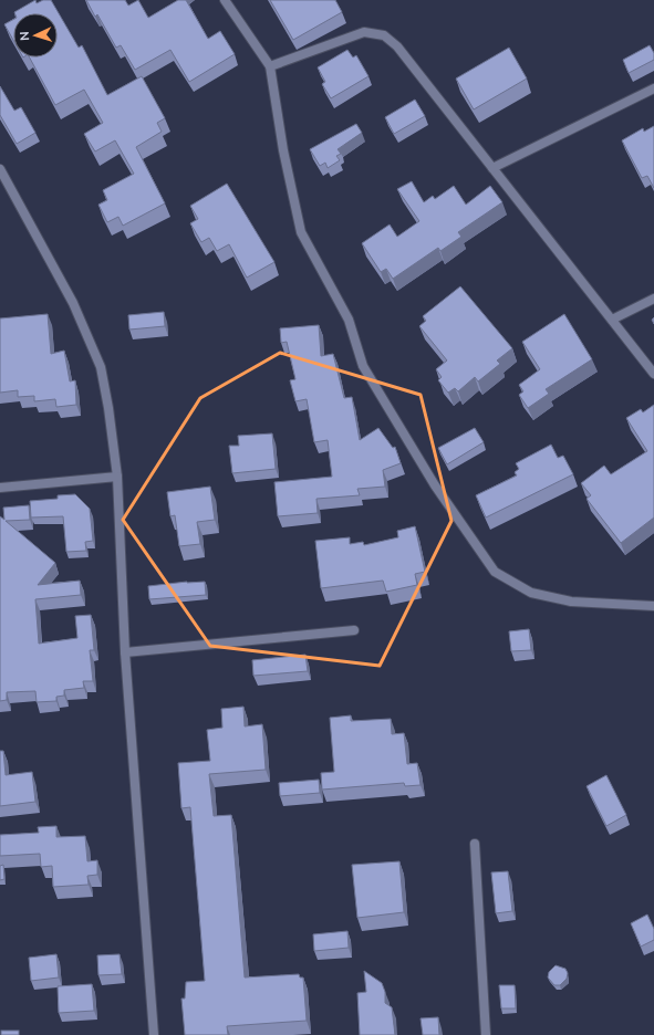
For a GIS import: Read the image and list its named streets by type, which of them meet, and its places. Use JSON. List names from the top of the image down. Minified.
{"north":"left"}
